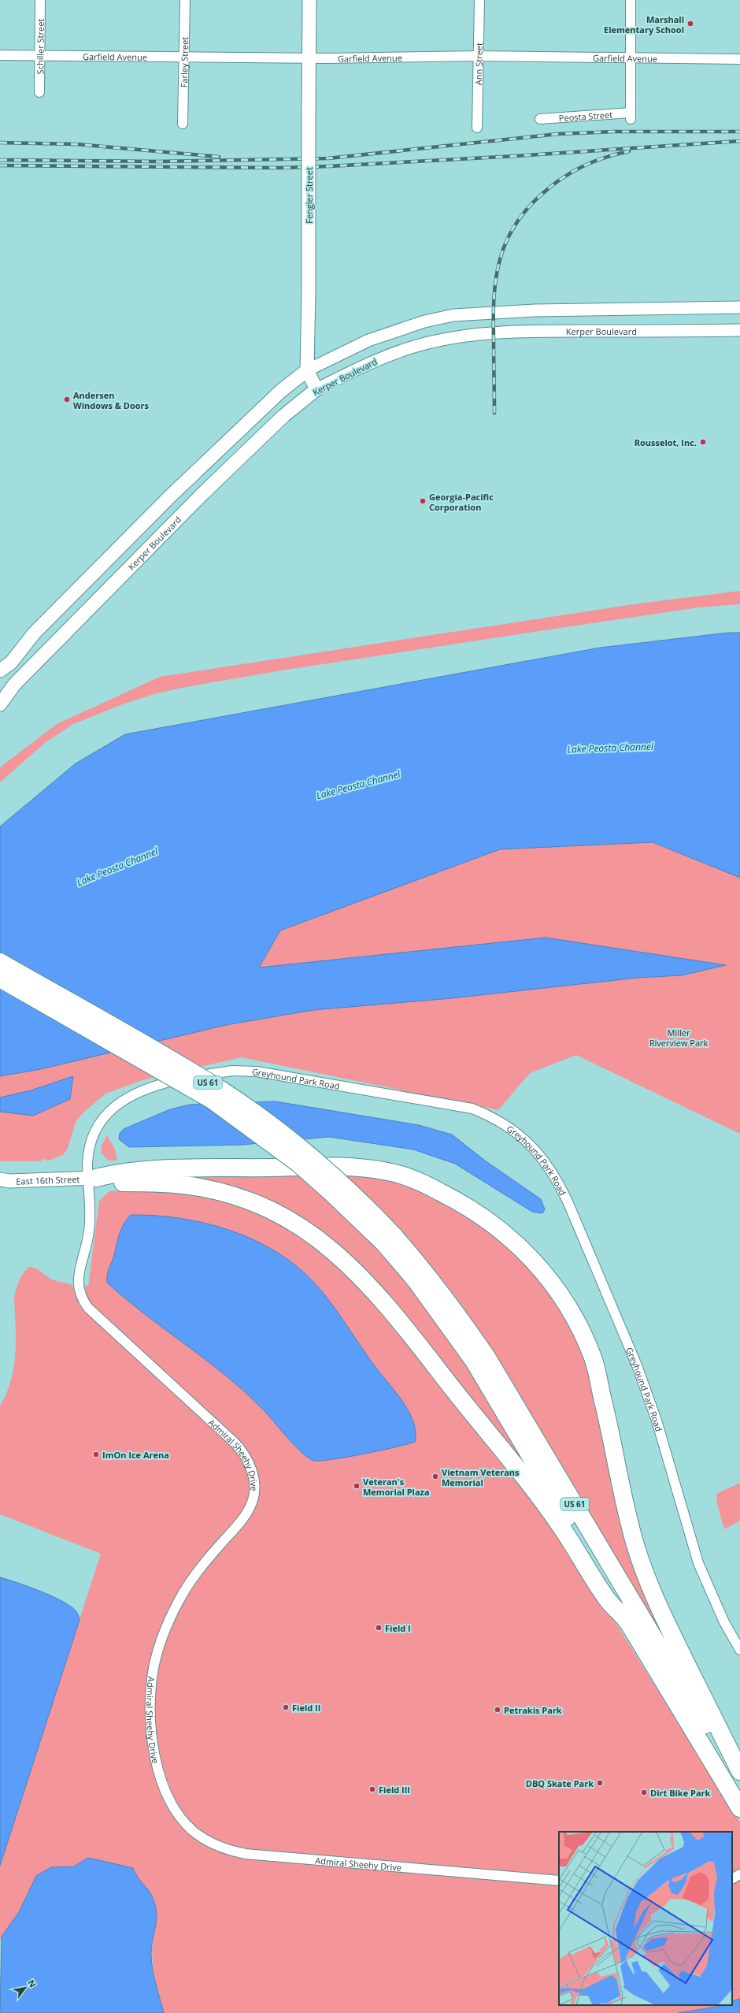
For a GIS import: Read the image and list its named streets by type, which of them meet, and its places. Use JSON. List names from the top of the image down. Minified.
{"streets":{"highway":["US 61"],"main road":["Fengler Street","Kerper Boulevard","East 16th Street"],"street":["Schiller Street","Garfield Avenue","Farley Street","Ann Street","Peosta Street","Greyhound Park Road","Admiral Sheehy Drive"]},"crossings":[["Schiller Street","Garfield Avenue"],["Garfield Avenue","Farley Street"],["Garfield Avenue","Ann Street"],["Garfield Avenue","Peosta Street"],["Garfield Avenue","Fengler Street"],["Fengler Street","Kerper Boulevard"],["Greyhound Park Road","East 16th Street"],["Greyhound Park Road","Admiral Sheehy Drive"],["East 16th Street","Admiral Sheehy Drive"]],"water":["Lake Peosta Channel"],"parks":["Miller Riverview Park"],"places":["Marshall Elementary School","Andersen Windows & Doors","Rousselot, Inc.","Georgia-Pacific Corporation","ImOn Ice Arena","Vietnam Veterans Memorial","Veteran's Memorial Plaza","Field I","Field II","Petrakis Park","DBQ Skate Park","Field III","Dirt Bike Park"],"north":"top right"}
